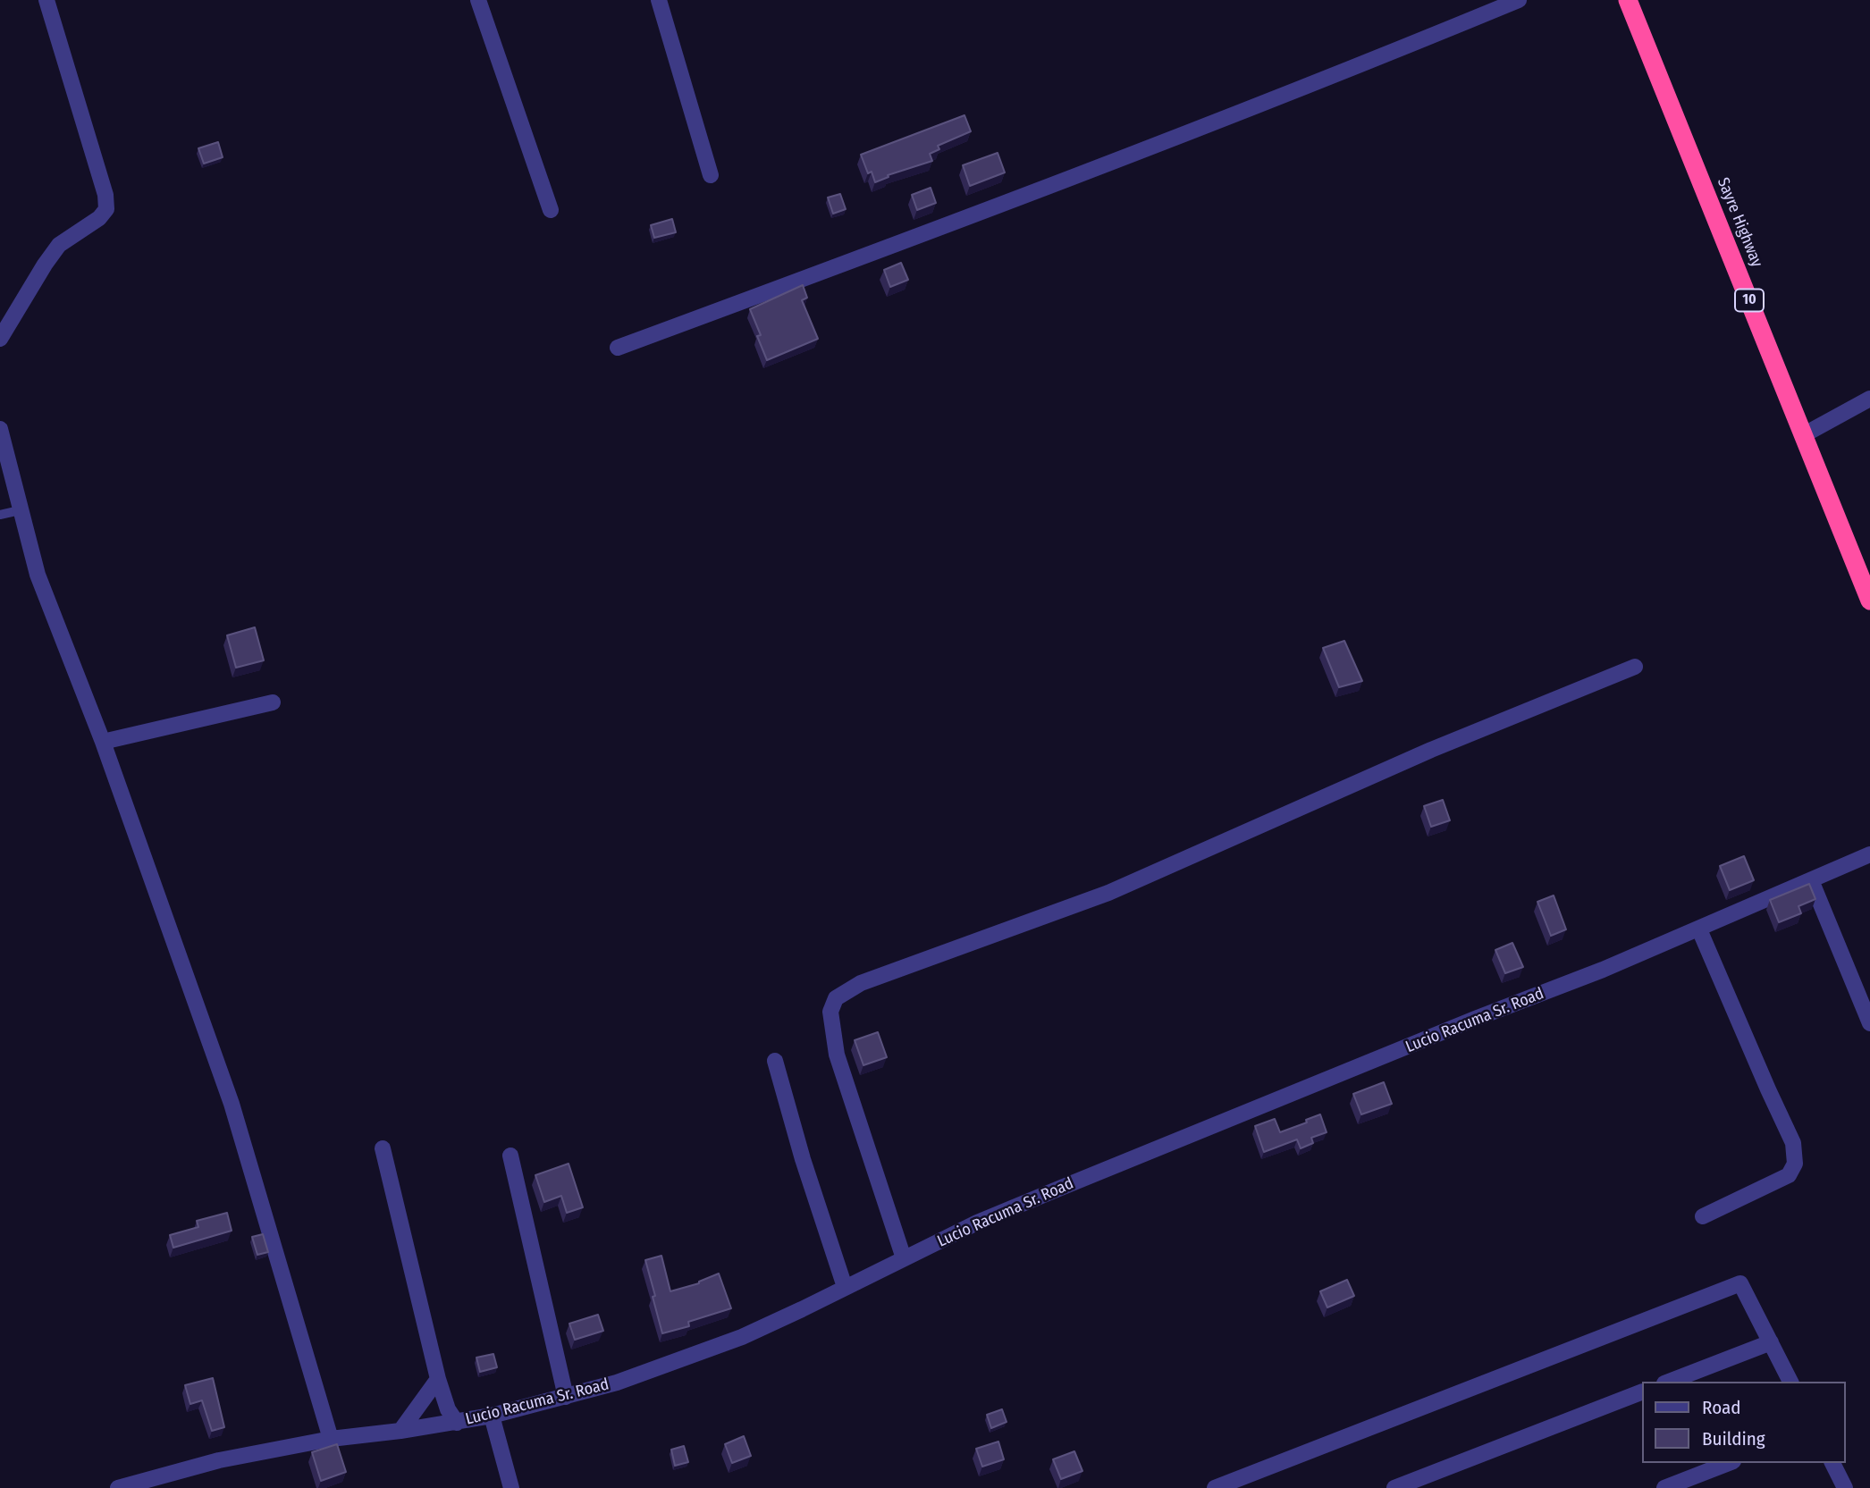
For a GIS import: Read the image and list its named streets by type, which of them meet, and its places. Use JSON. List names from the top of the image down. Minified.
{"streets":{"highway":["Sayre Highway","10"],"street":["Lucio Racuma Sr. Road"]},"legend":["Road","Building"]}
